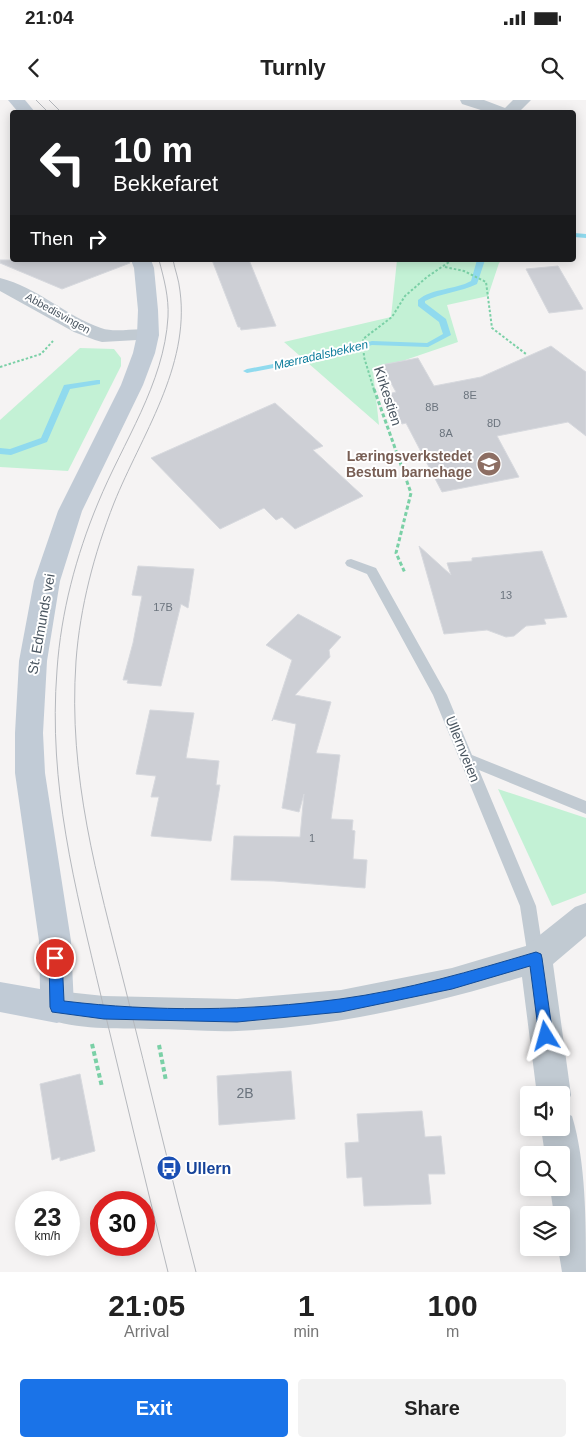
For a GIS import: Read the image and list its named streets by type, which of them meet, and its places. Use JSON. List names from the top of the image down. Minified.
{"streets":{"street":["Abbedisvingen","St. Edmunds vei","Ullernveien"],"path":["Kirkestien"]},"crossings":[["Abbedisvingen","St. Edmunds vei"]],"water":["Mærradalsbekken"],"places":{"school or university":["Læringsverkstedet Bestum barnehage"],"bus stop":["Ullern"]},"house_numbers":["8E","8B","8D","8A","13","17B","1","2B"],"page":{"status":"21:04","header":"Turnly","turn":["10 m","Bekkefaret"],"then":"Then","speed":"23 km/h","limit":"30","eta":["21:05","Arrival","1","min","100","m"],"buttons":["Exit","Share"]}}
